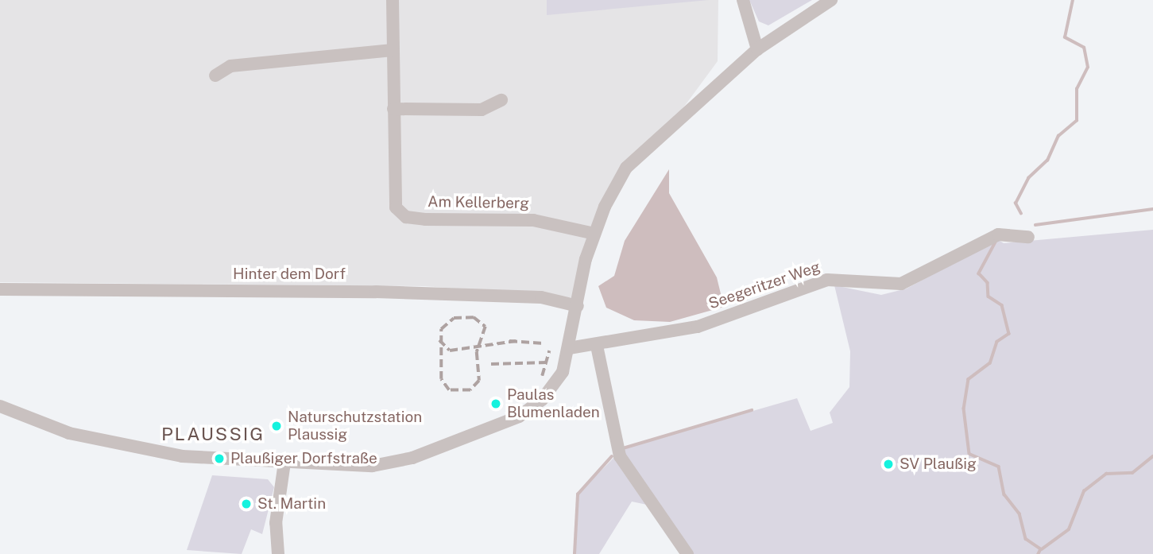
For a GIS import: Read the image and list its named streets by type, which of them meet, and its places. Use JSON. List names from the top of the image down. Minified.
{"streets":{"street":["Am Kellerberg","Hinter dem Dorf","Seegeritzer Weg"]},"districts":["PLAUSSIG"],"places":["Paulas Blumenladen","Naturschutzstation Plaussig","Plaußiger Dorfstraße","SV Plaußig","St. Martin"]}
